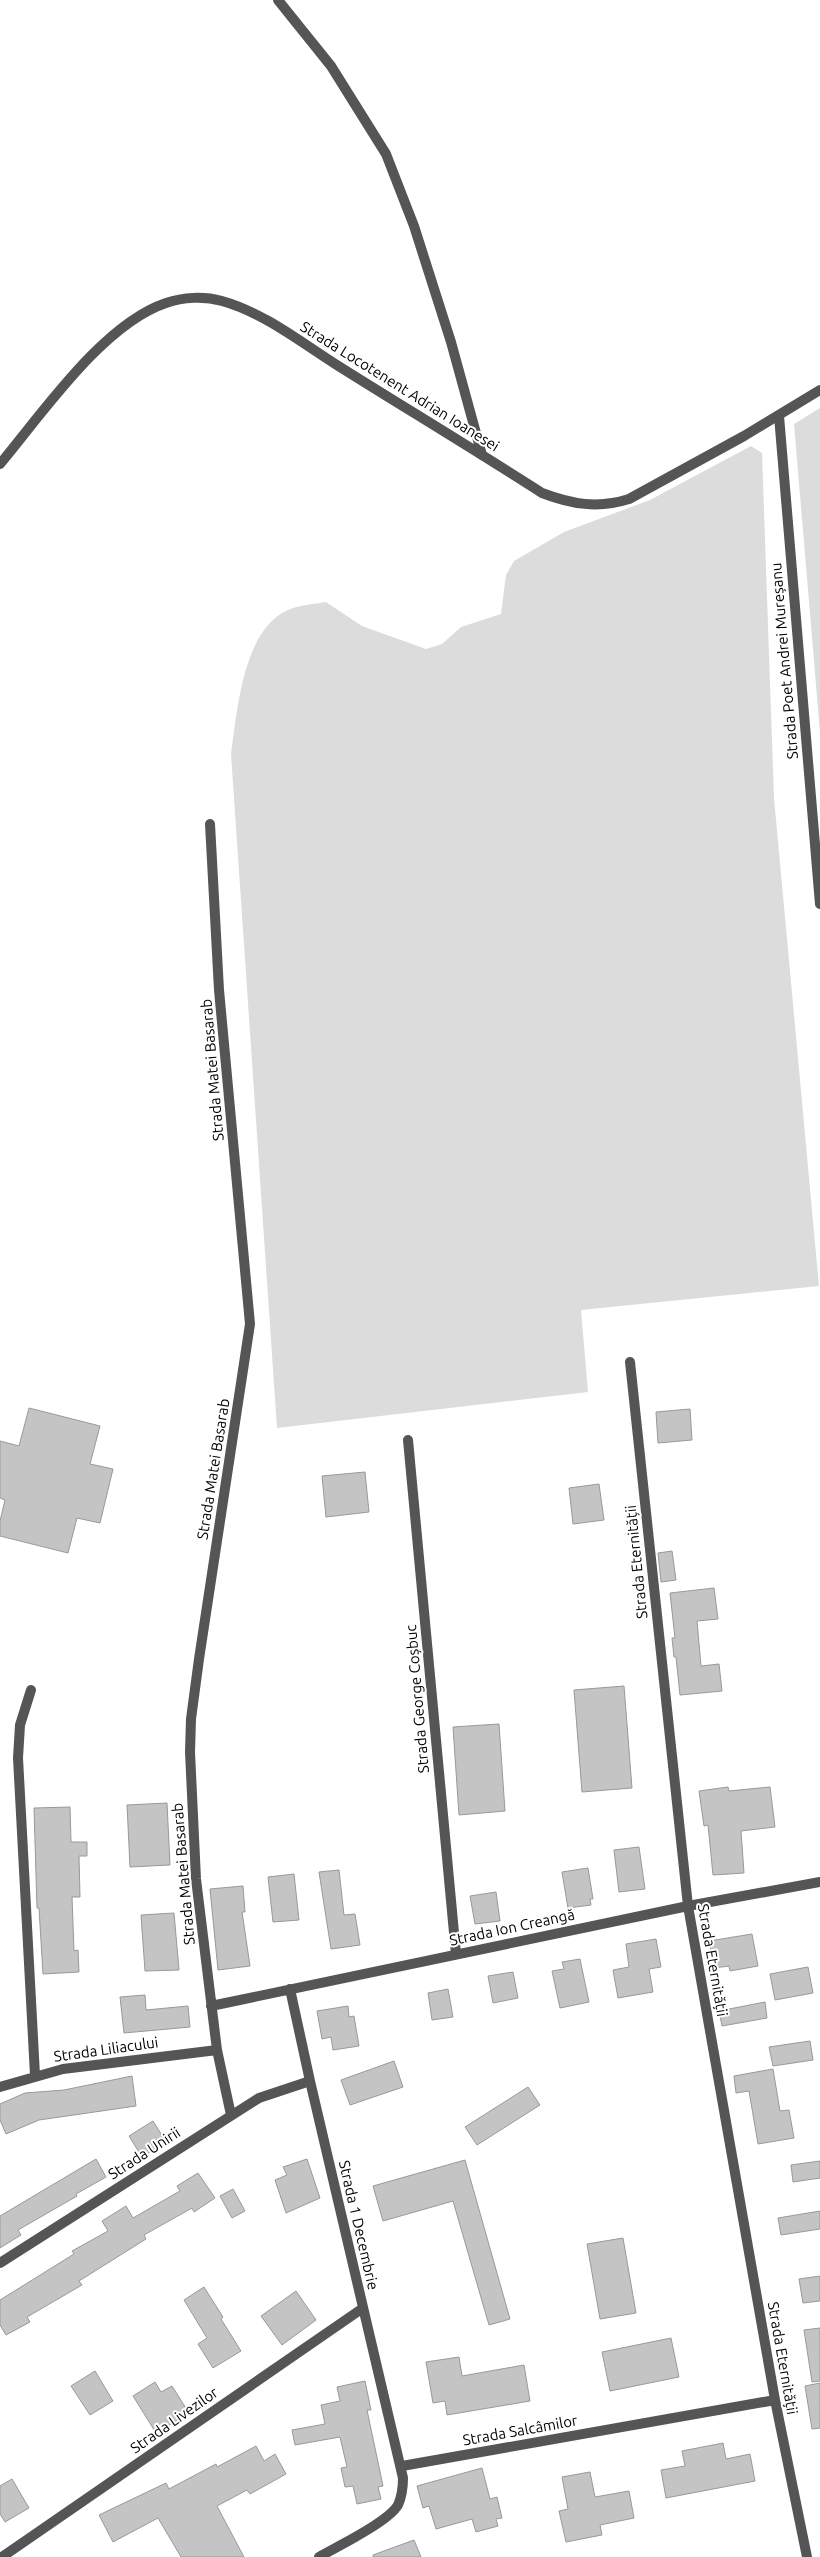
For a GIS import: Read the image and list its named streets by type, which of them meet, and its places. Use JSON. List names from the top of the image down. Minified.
{"streets":{"street":["Strada Locotenent Adrian Ioanesei","Strada Poet Andrei Mureșanu","Strada Matei Basarab","Strada Eternității","Strada George Coșbuc","Strada Ion Creangă","Strada Liliacului","Strada Unirii","Strada 1 Decembrie","Strada Livezilor","Strada Salcâmilor"]},"crossings":[["Strada Locotenent Adrian Ioanesei","Strada Poet Andrei Mureșanu"],["Strada Matei Basarab","Strada Ion Creangă"],["Strada Matei Basarab","Strada Liliacului"],["Strada Matei Basarab","Strada Unirii"],["Strada Eternității","Strada Ion Creangă"],["Strada Eternității","Strada Salcâmilor"],["Strada George Coșbuc","Strada Ion Creangă"],["Strada Ion Creangă","Strada 1 Decembrie"],["Strada Unirii","Strada 1 Decembrie"],["Strada 1 Decembrie","Strada Livezilor"],["Strada 1 Decembrie","Strada Salcâmilor"]]}
